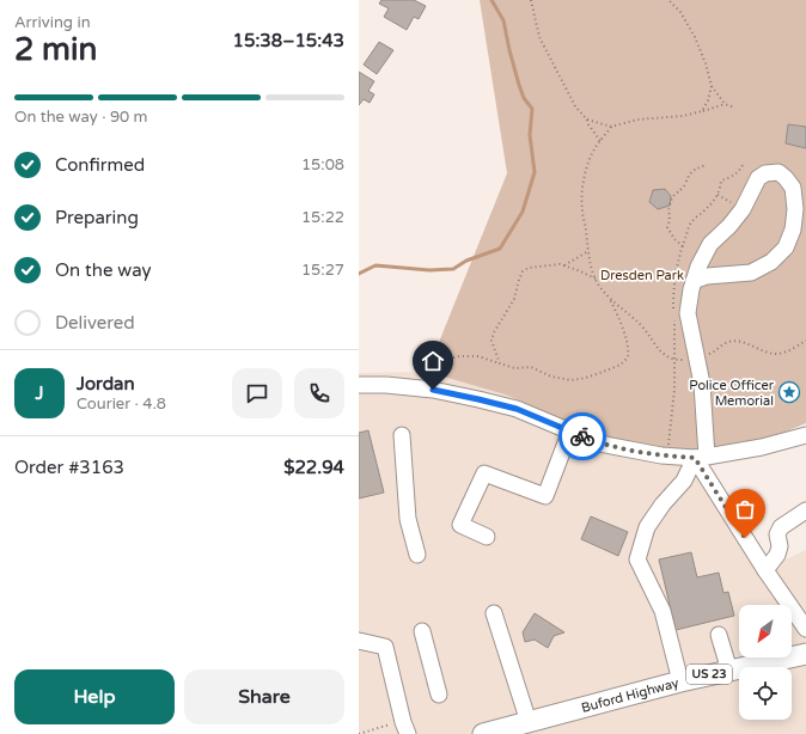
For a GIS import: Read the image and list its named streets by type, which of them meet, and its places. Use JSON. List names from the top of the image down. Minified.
{"streets":{"main road":["US 23","Buford Highway"]},"parks":["Dresden Park"],"places":{"place":["Police Officer Memorial"]},"north":"bottom left","page":{"heading":["2 min","Arriving in","15:38–15:43"],"panel":["Jordan","Courier · 4.8","Order #3163","$22.94"],"bar":"On the way · 90 m","list":[["Confirmed","15:08"],["Preparing","15:22"],["On the way","15:27"],"Delivered"],"round":"J","buttons":["Help","Share"]}}
